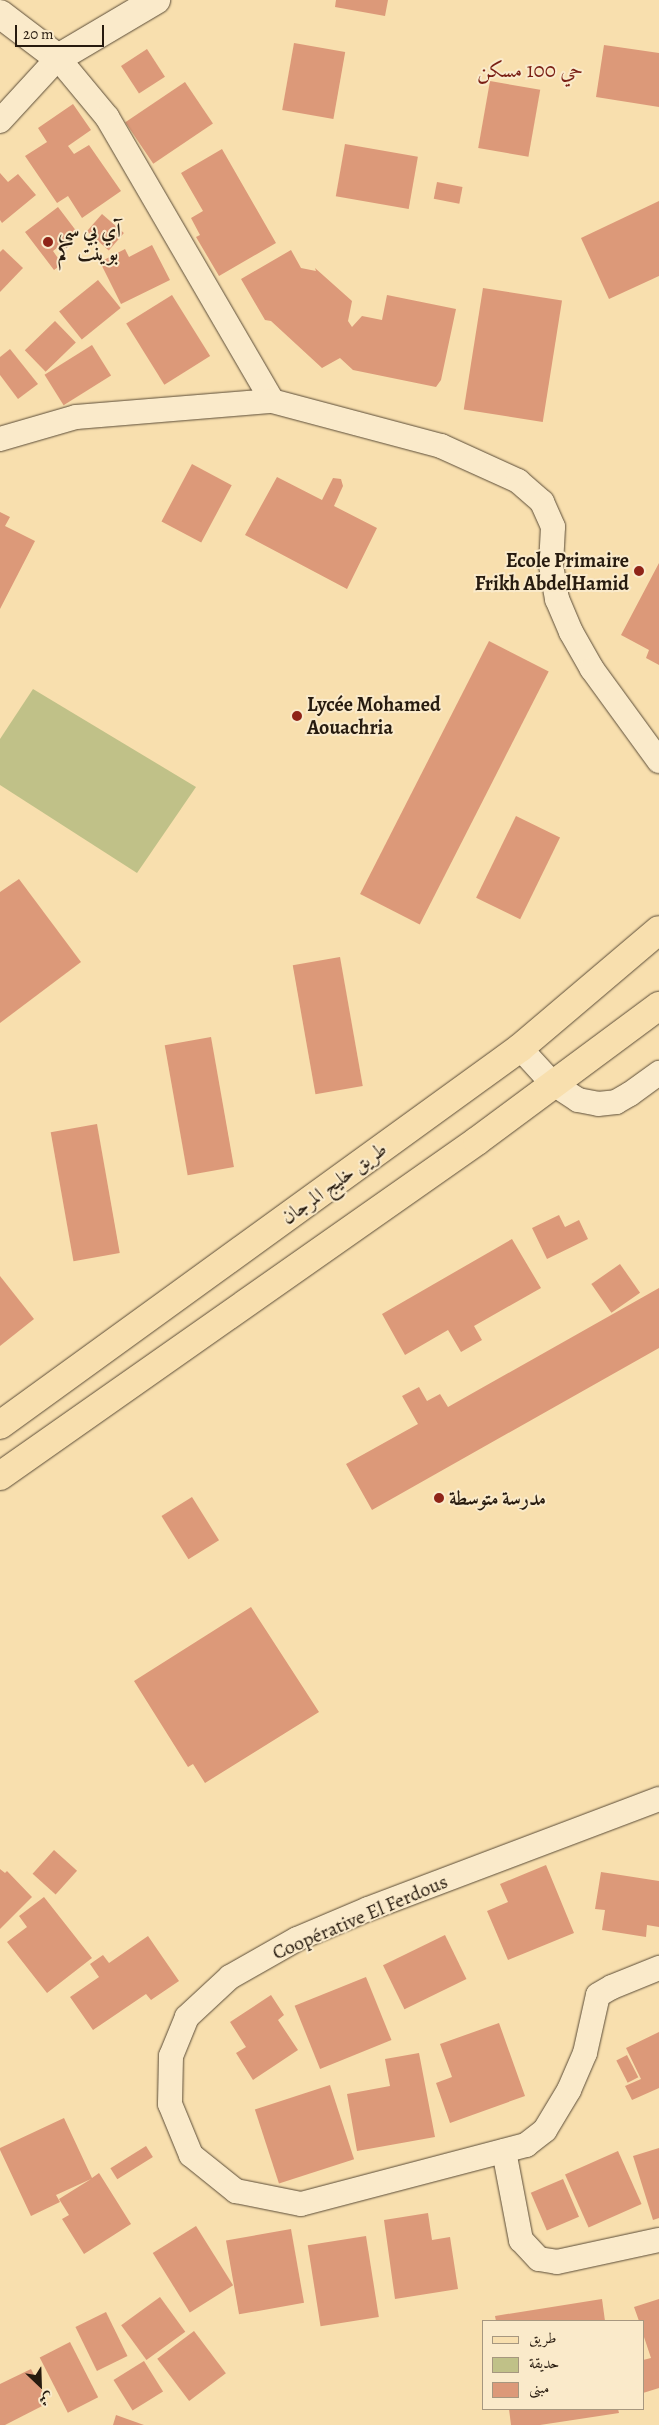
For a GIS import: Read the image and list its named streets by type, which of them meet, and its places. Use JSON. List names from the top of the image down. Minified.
{"streets":{"main road":["طريق خليج المرجان"],"street":["Coopérative El Ferdous"]},"districts":["حي 100 مسكن"],"places":["آي بي سي بوينت كم","Ecole Primaire Frikh AbdelHamid","Lycée Mohamed Aouachria","مدرسة متوسطة"],"legend":["طريق","حديقة","مبنى"],"scale_bar":"20 m","north":"bottom right"}
